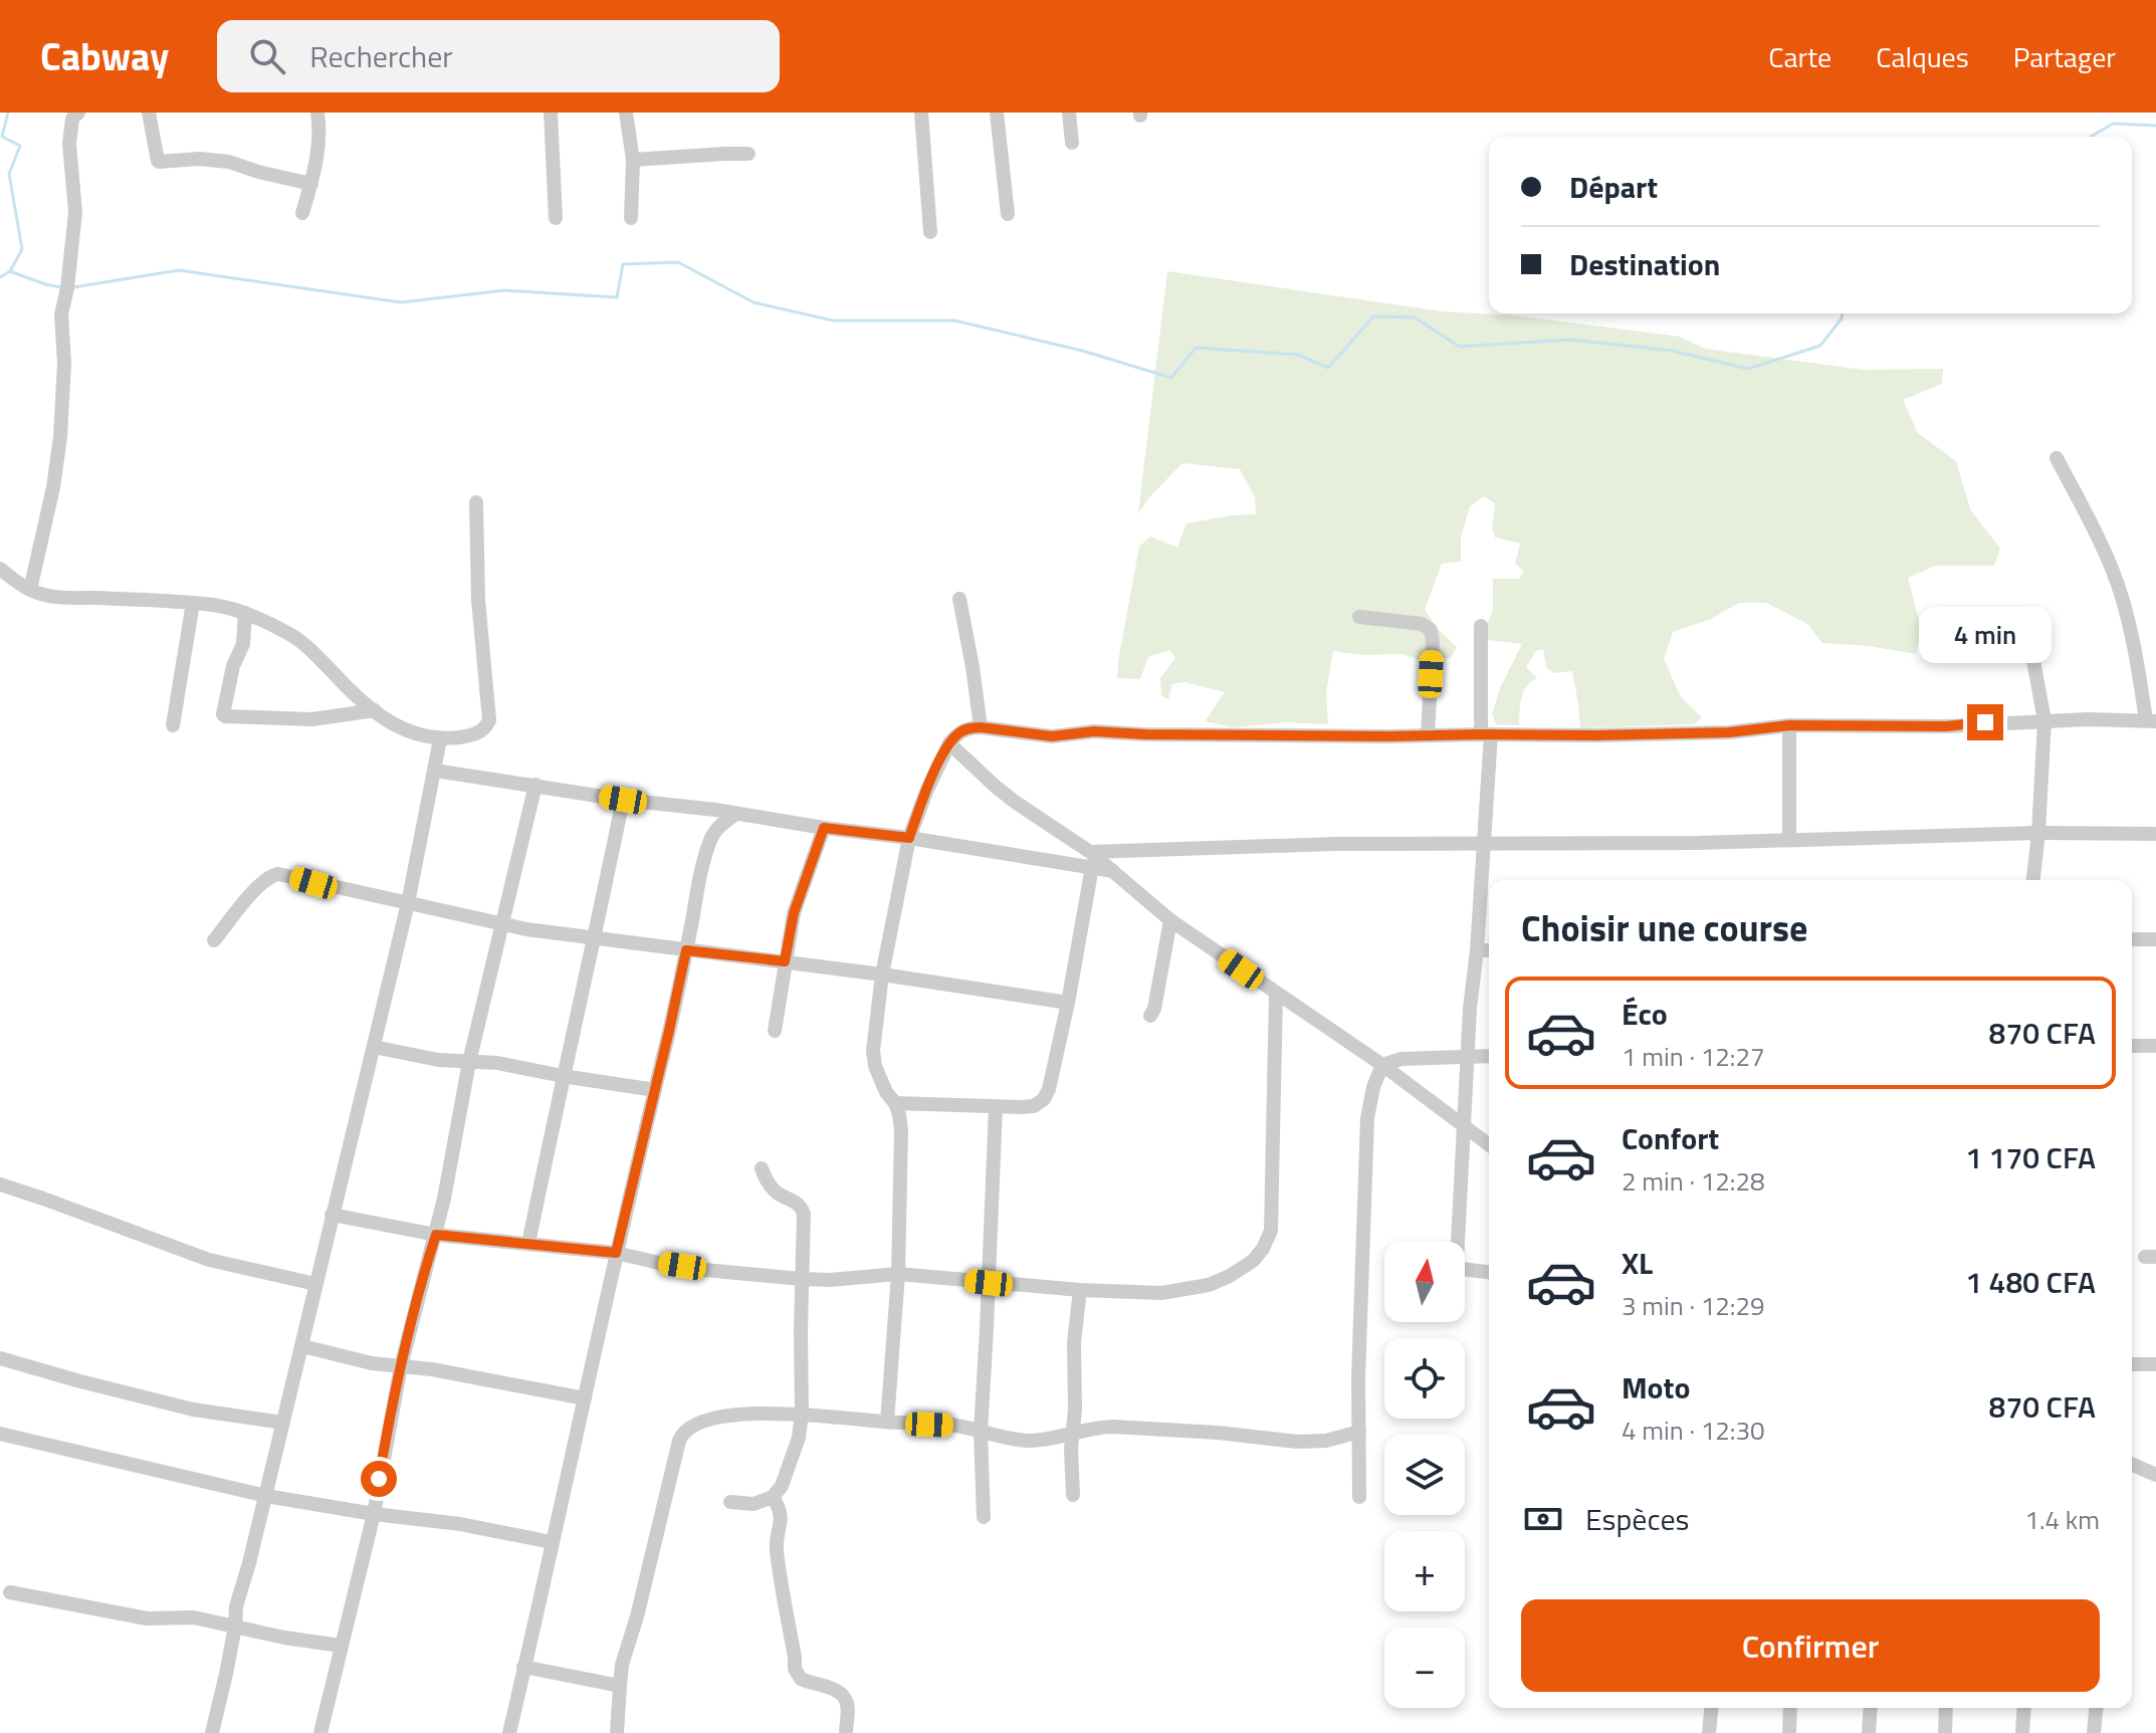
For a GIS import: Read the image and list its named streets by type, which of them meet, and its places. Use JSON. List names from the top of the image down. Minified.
{"north":"top","page":{"header":"Cabway","search":"Rechercher","nav":["Carte","Calques","Partager"],"banner":["Départ","Destination"],"bubble":"4 min","heading":"Choisir une course","list":[{"name":"Éco","note":"1 min · 12:27","value":"870 CFA"},{"name":"Confort","note":"2 min · 12:28","value":"1 170 CFA"},{"name":"XL","note":"3 min · 12:29","value":"1 480 CFA"},{"name":"Moto","note":"4 min · 12:30","value":"870 CFA"}],"map_buttons":["+","−"],"pay":["Espèces","1.4 km"],"buttons":"Confirmer"}}
